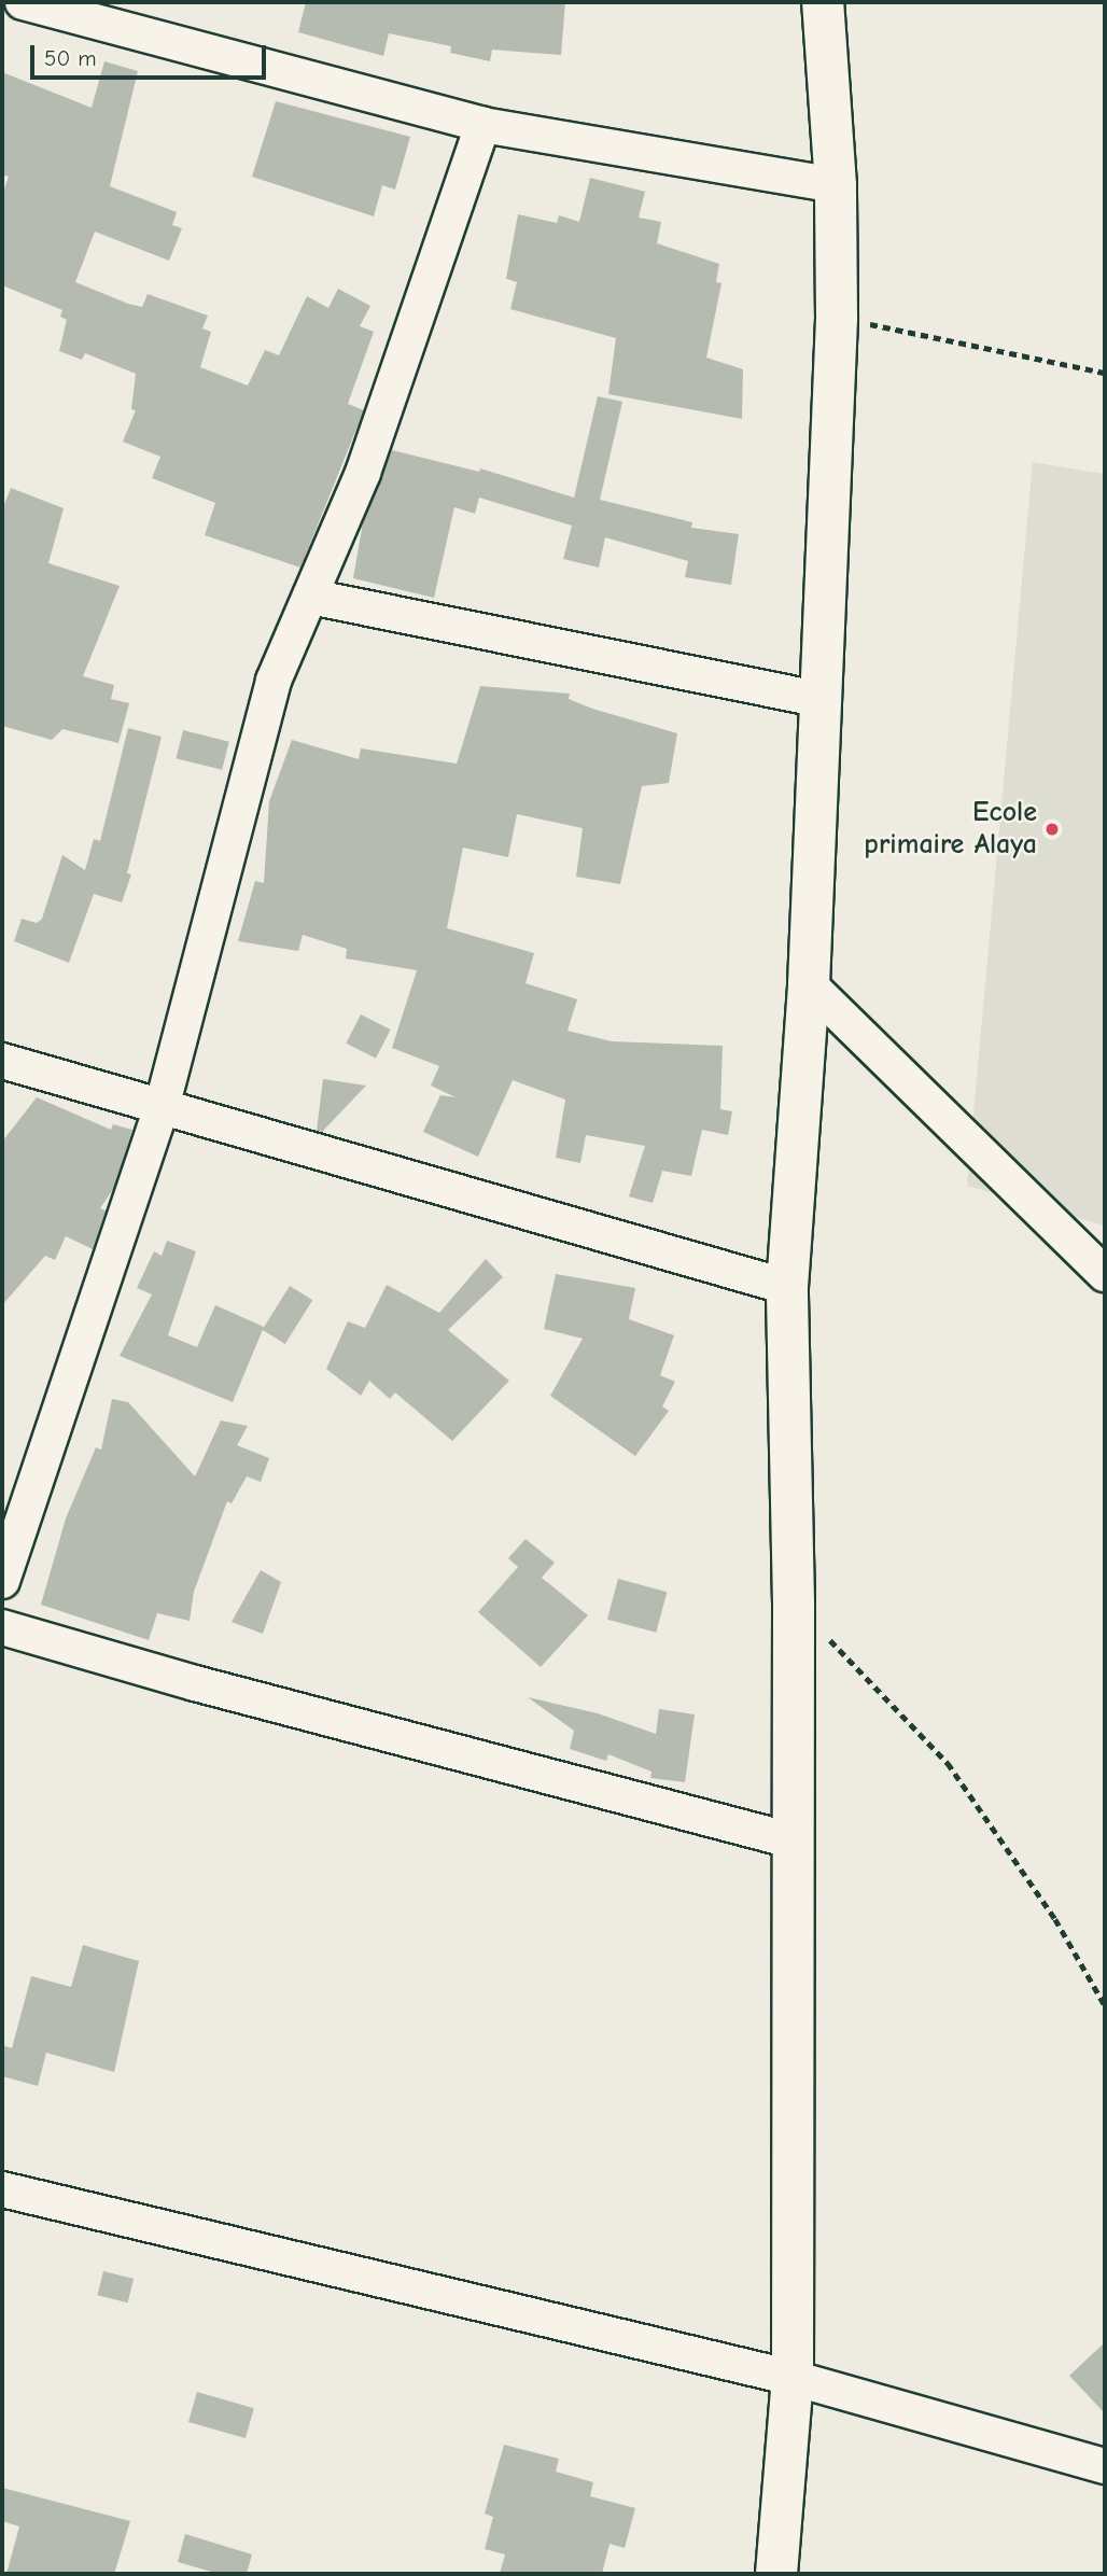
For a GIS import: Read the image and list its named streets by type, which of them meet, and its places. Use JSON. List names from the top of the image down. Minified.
{"places":["Ecole primaire Alaya"],"scale_bar":"50 m"}
